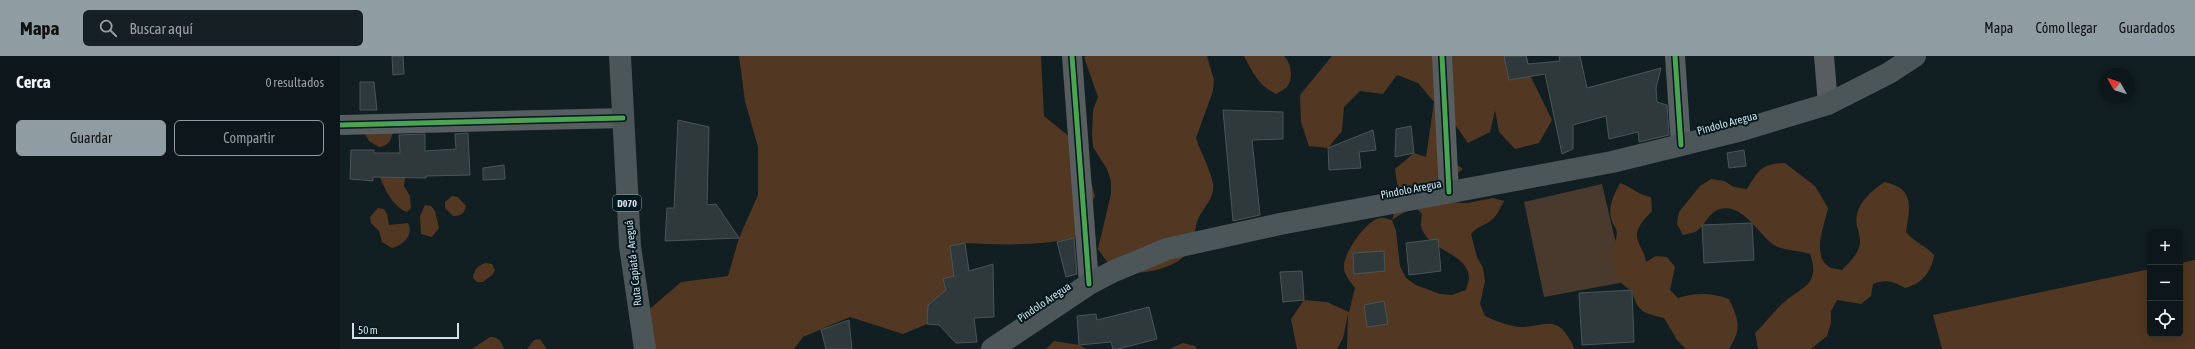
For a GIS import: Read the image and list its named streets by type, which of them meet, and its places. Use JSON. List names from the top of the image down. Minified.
{"streets":{"main road":["Pindolo Aregua","D070","Ruta Capiatá - Areguá"]},"scale_bar":"50 m","north":"top left","page":{"header":"Mapa","search":"Buscar aquí","nav":["Mapa","Cómo llegar","Guardados"],"heading":["Cerca","0 resultados"],"buttons":["Guardar","Compartir"],"map_buttons":["+","−"],"scale":"50 m"}}
